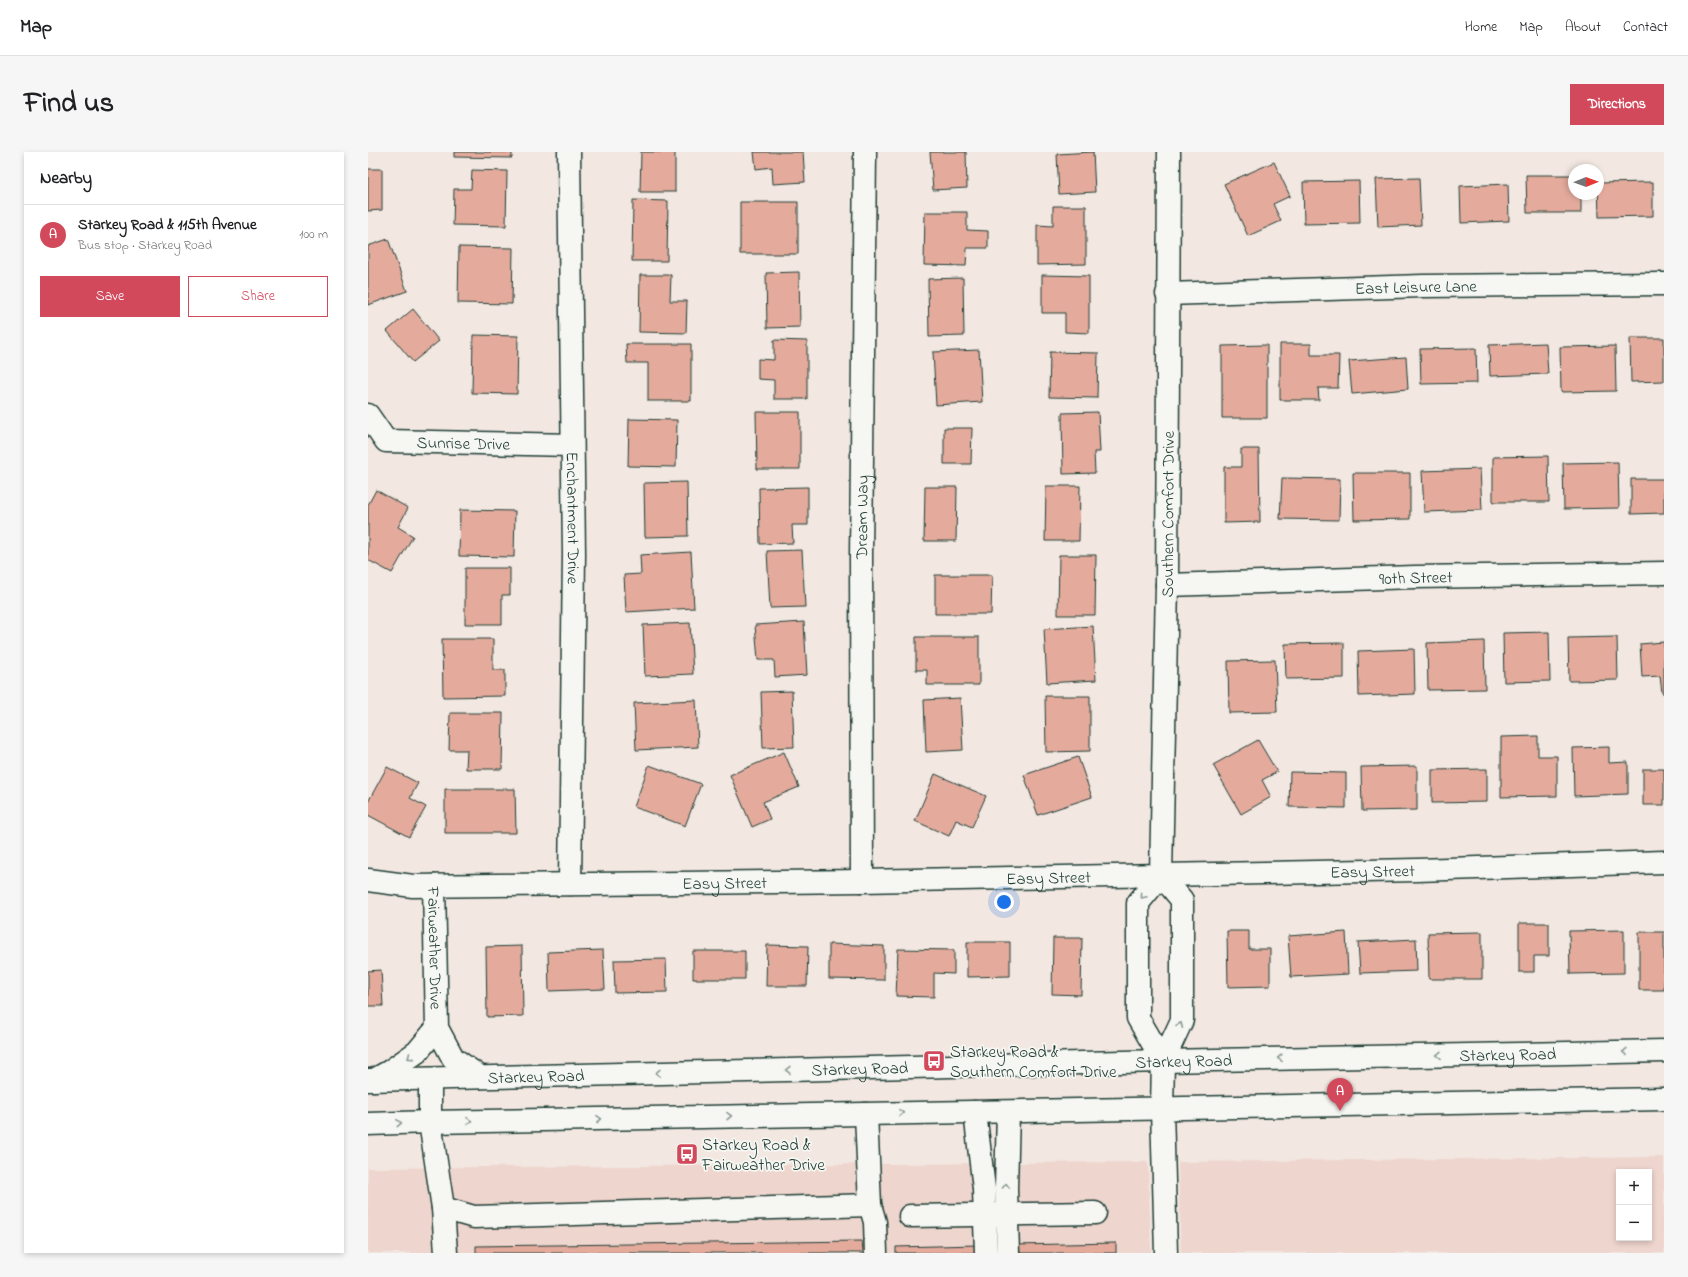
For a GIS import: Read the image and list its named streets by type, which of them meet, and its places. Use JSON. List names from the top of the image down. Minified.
{"streets":{"street":["East Leisure Lane","Sunrise Drive","Southern Comfort Drive","Dream Way","Enchantment Drive","90th Street","Easy Street","Fairweather Drive","Starkey Road"]},"crossings":[["East Leisure Lane","Southern Comfort Drive"],["Sunrise Drive","Enchantment Drive"],["Southern Comfort Drive","90th Street"],["Southern Comfort Drive","Easy Street"],["Dream Way","Easy Street"],["Enchantment Drive","Easy Street"],["Easy Street","Fairweather Drive"],["Fairweather Drive","Starkey Road"]],"places":{"bus stop":["Starkey Road & Southern Comfort Drive","Starkey Road & Fairweather Drive"]},"north":"right","page":{"header":"Map","nav":["Home","Map","About","Contact"],"title":"Find us","buttons":["Directions",["Save","Share"]],"heading":"Nearby","list":[{"mark":"A","name":"Starkey Road & 115th Avenue","note":"Bus stop · Starkey Road","value":"100 m"}],"pins":"A","map_buttons":["+","−"]}}
